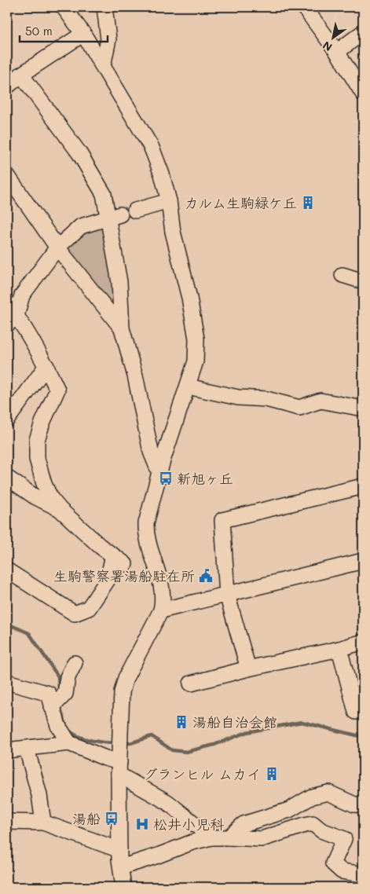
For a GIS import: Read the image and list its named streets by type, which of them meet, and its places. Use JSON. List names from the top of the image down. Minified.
{"places":{"building":["カルム生駒緑ケ丘","湯船自治会館","グランヒル ムカイ"],"bus stop":["新旭ヶ丘","湯船"],"public building":["生駒警察署湯船駐在所"],"hospital":["松井小児科"]},"scale_bar":"50 m","north":"bottom left"}
